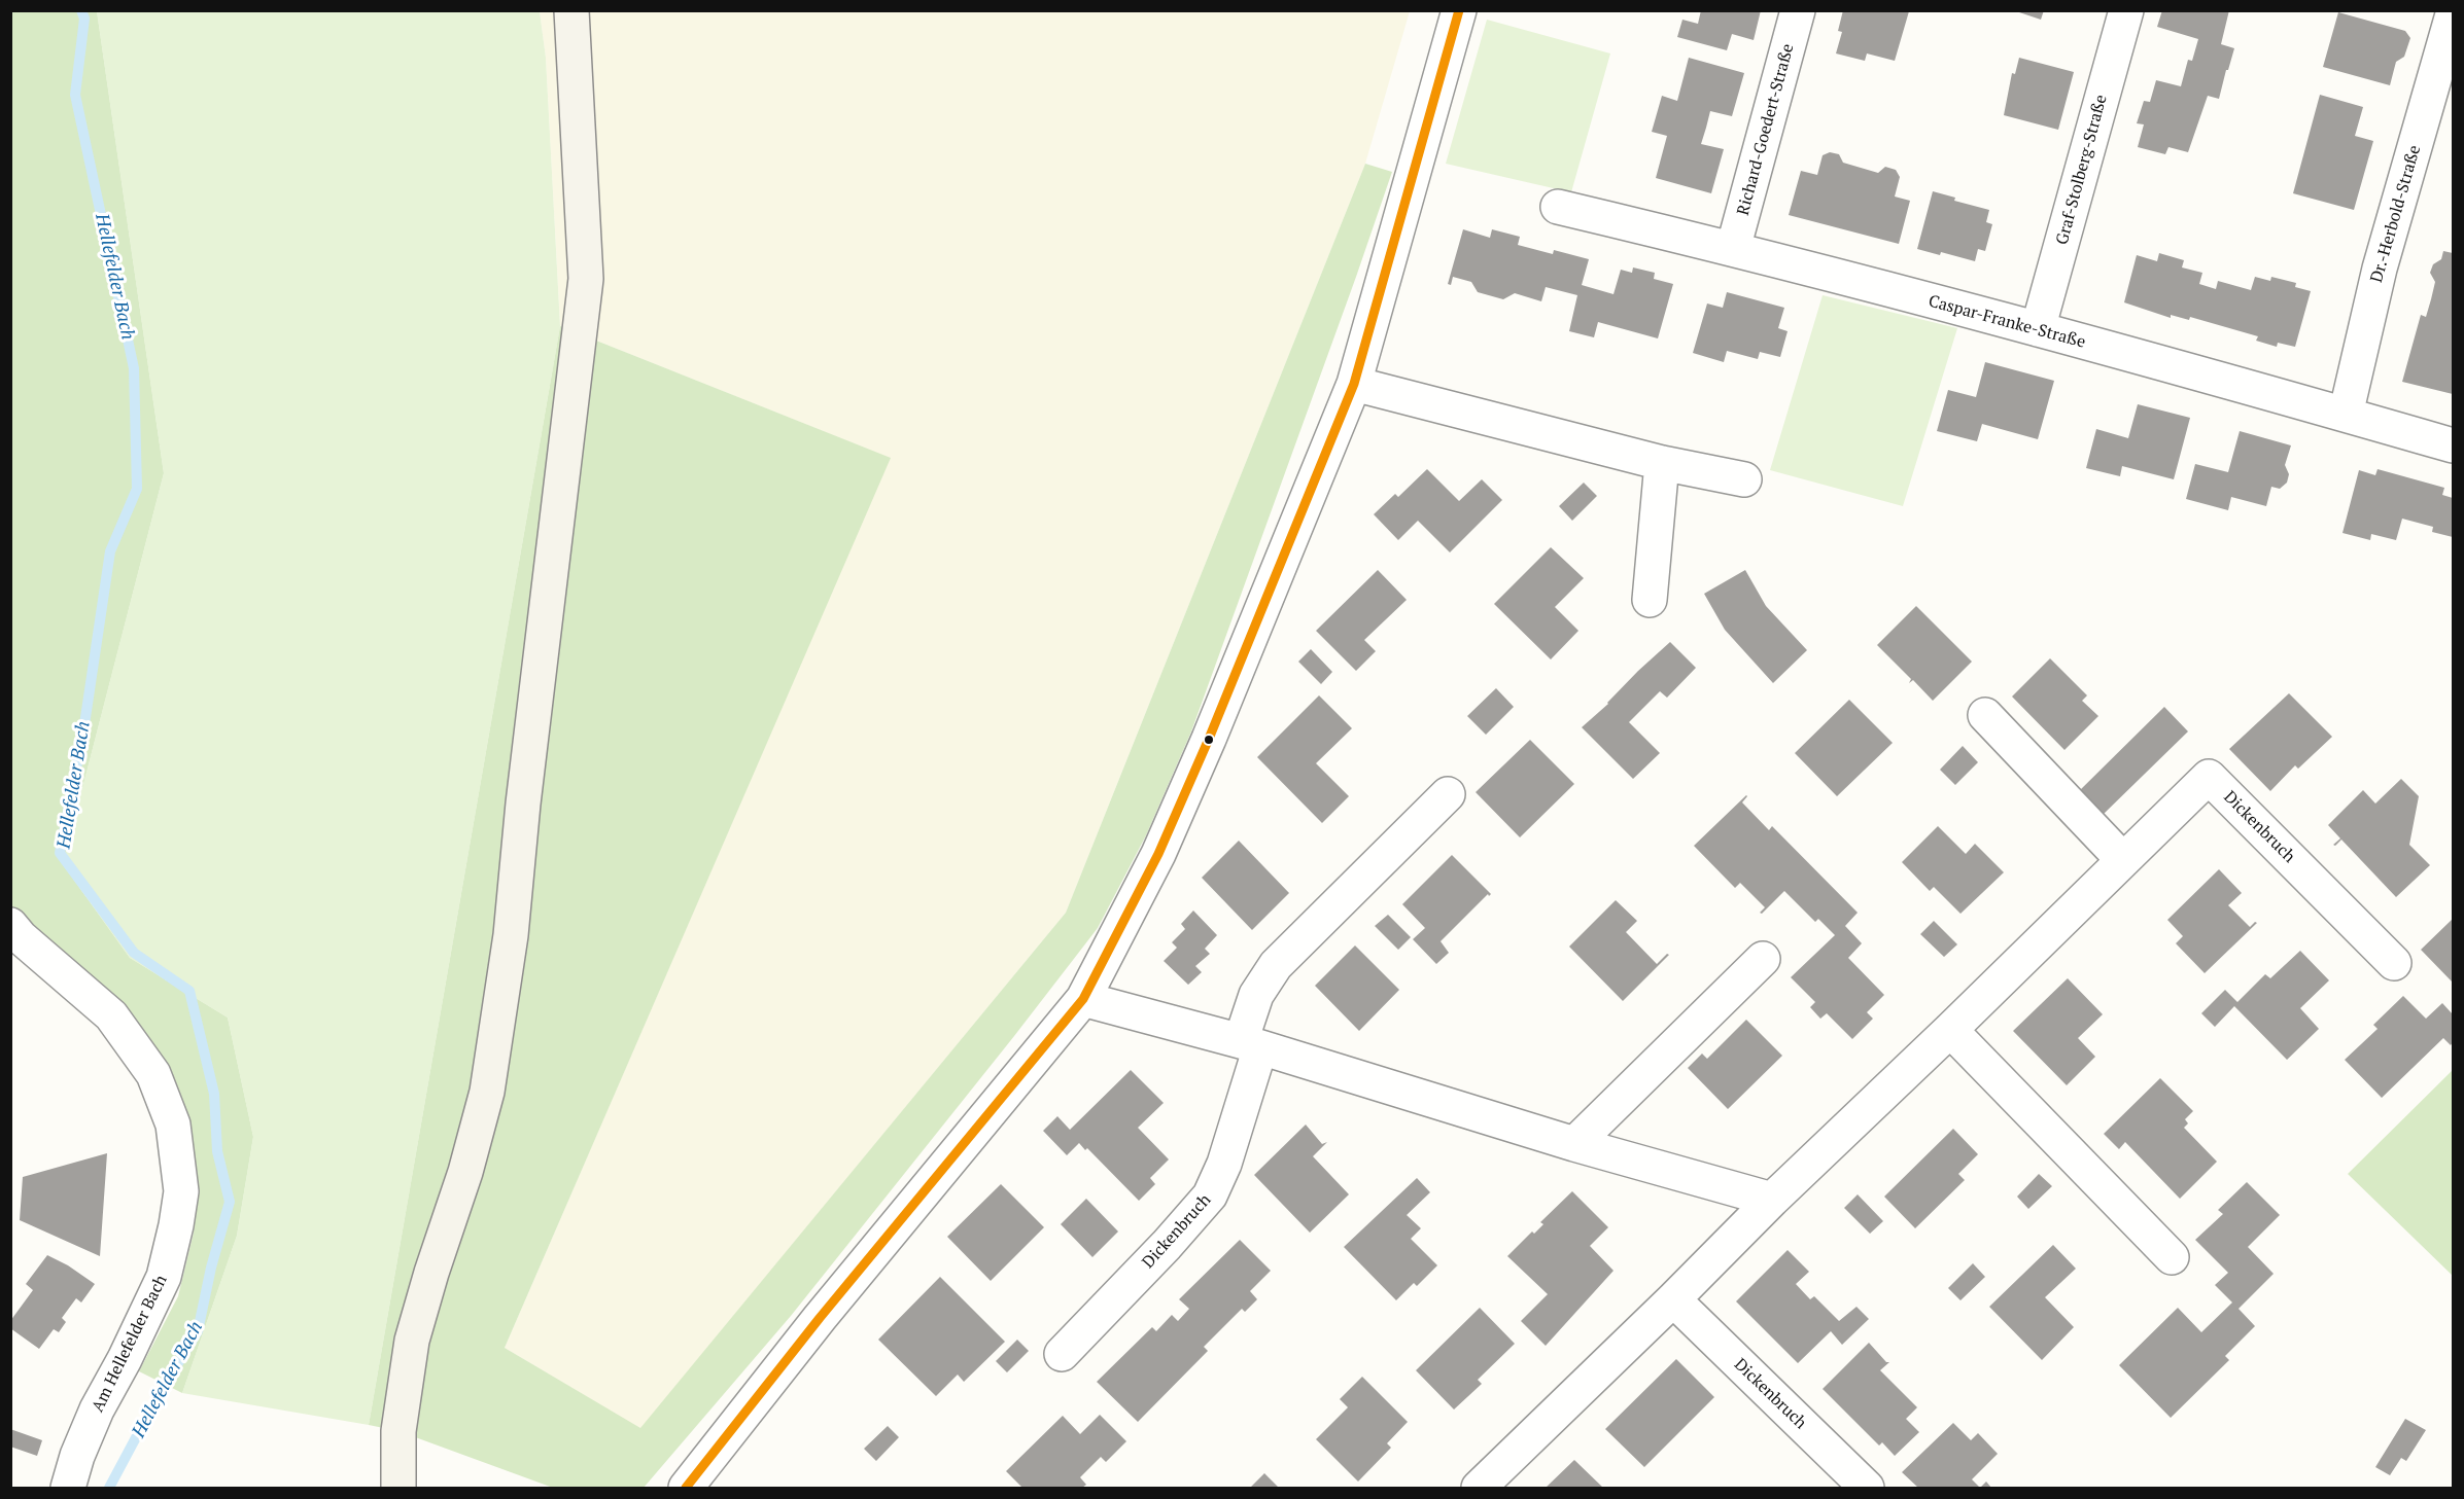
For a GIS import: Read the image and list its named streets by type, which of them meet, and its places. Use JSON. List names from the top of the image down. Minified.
{"streets":{"street":["Richard-Goedert-Straße","Graf-Stolberg-Straße","Dr.-Herbold-Straße","Caspar-Franke-Straße","Dickenbruch","Am Hellefelder Bach"]},"crossings":[["Richard-Goedert-Straße","Caspar-Franke-Straße"],["Graf-Stolberg-Straße","Caspar-Franke-Straße"],["Dr.-Herbold-Straße","Caspar-Franke-Straße"]],"water":["Hellefelder Bach"]}
